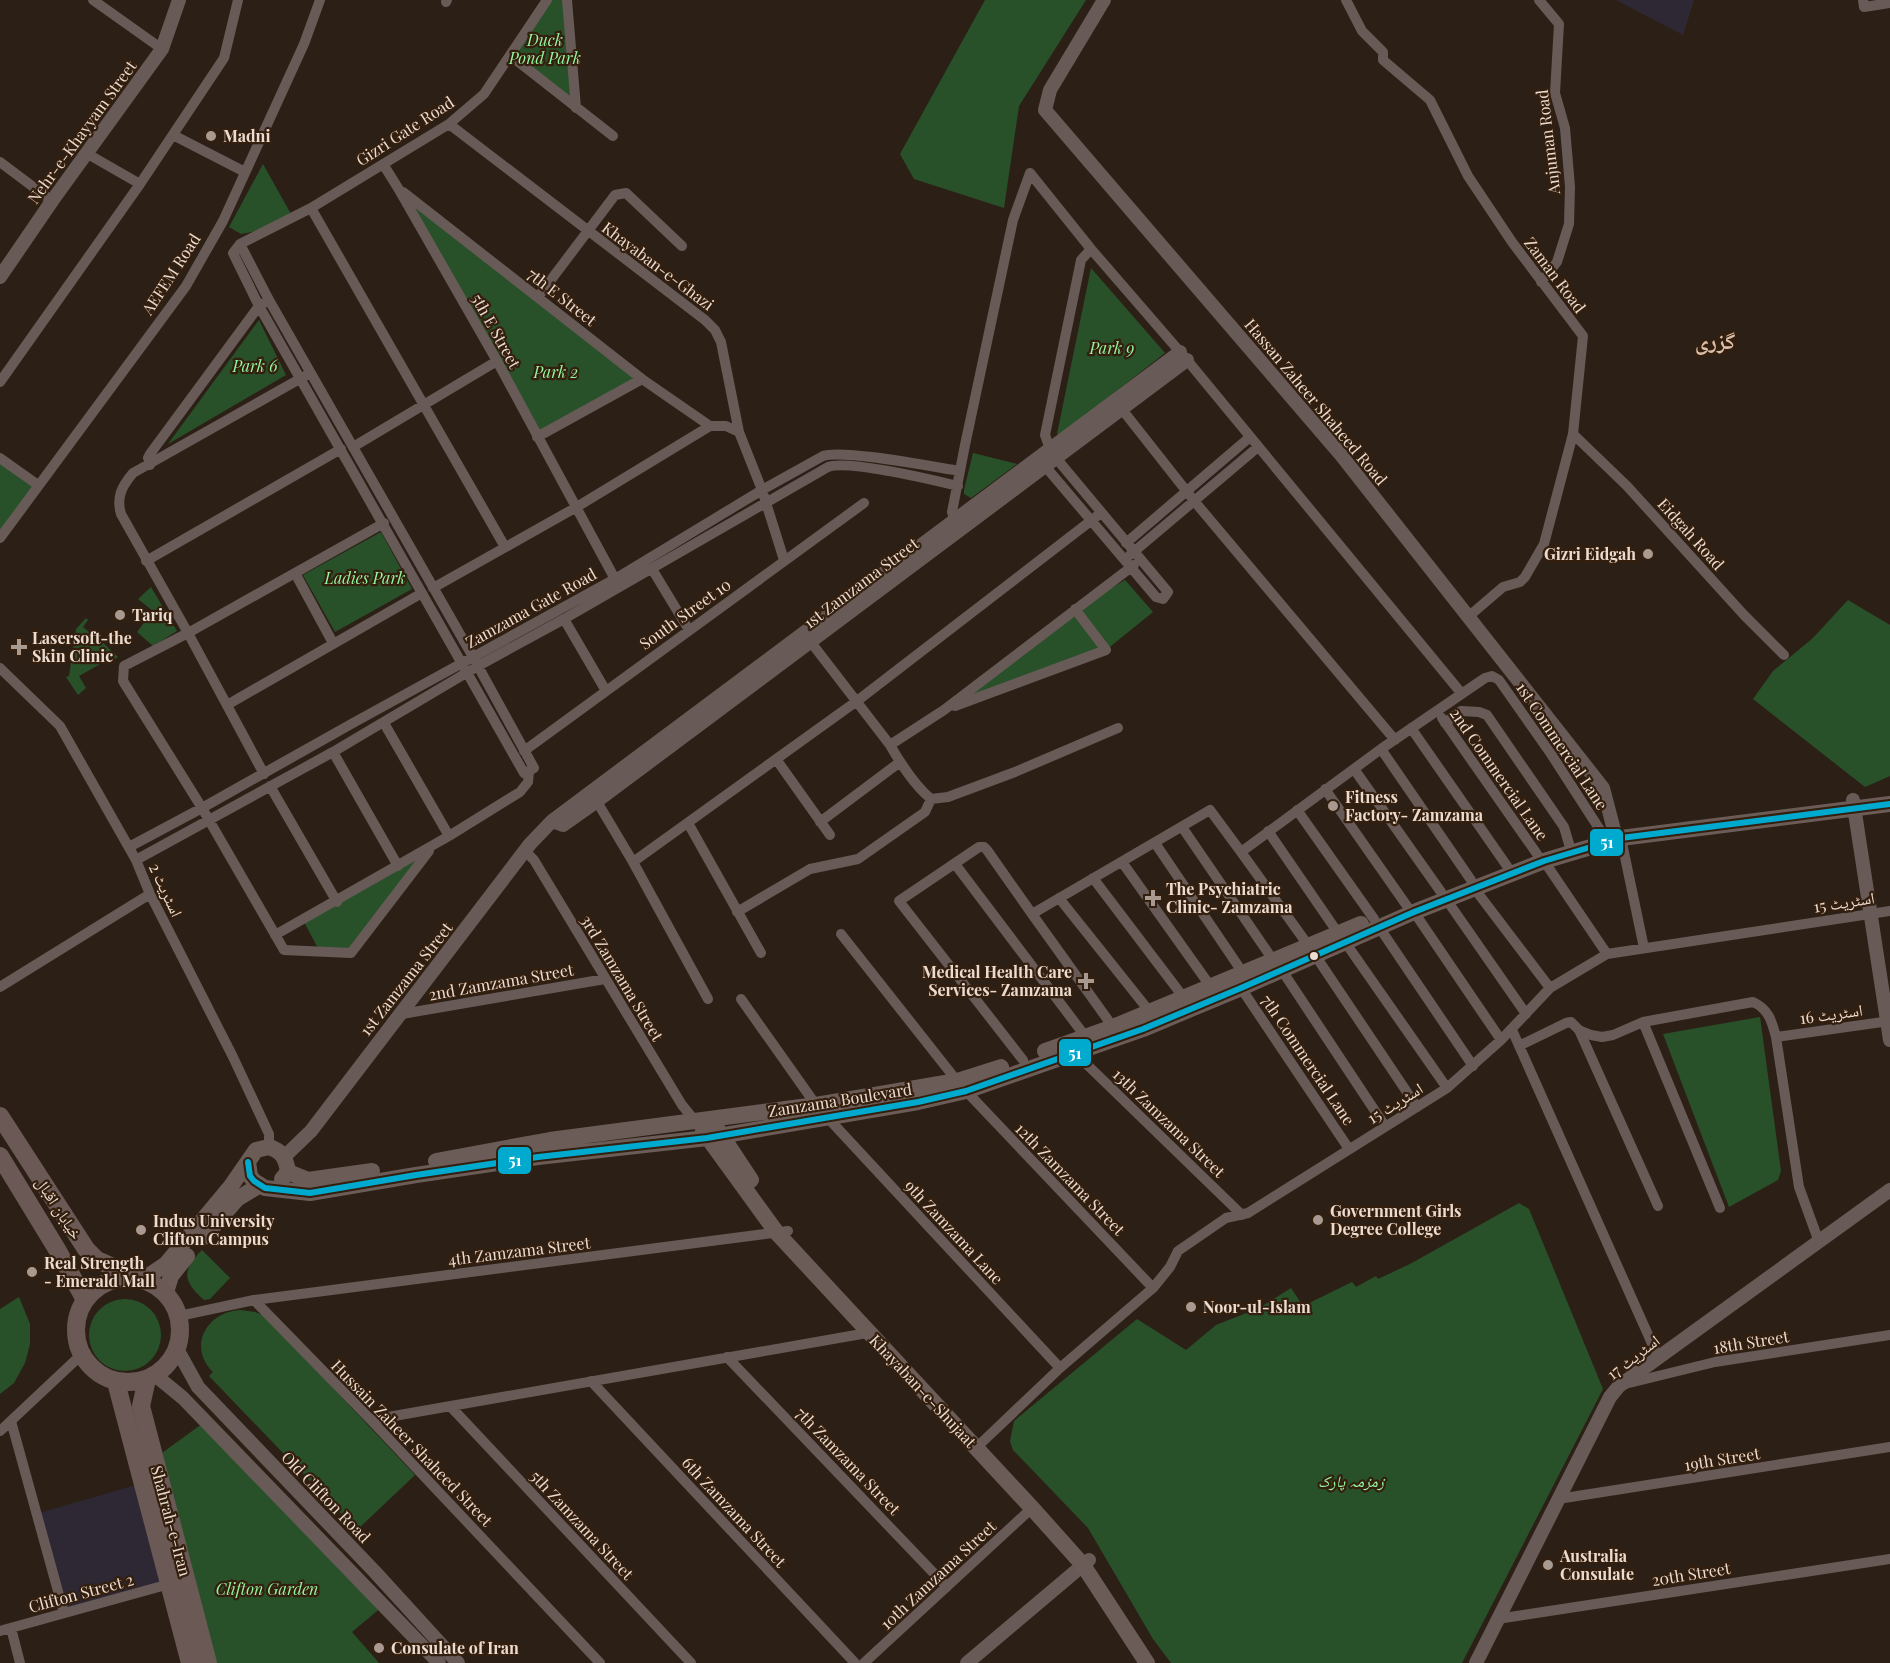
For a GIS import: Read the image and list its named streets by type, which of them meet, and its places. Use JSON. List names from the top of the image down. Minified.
{"streets":{"main road":["Zamzama Boulevard","خیابان اقبال","Khayaban-e-Shujaat","Shahrah-e-Iran"],"street":["Gizri Gate Road","Nehr-e-Khayyam Street","Anjuman Road","Khayaban-e-Ghazi","AEFEM Road","Zaman Road","7th E Street","5th E Street","Hassan Zaheer Shaheed Road","Eidgah Road","1st Zamzama Street","Zamzama Gate Road","South Street 10","1st Commercial Lane","2nd Commercial Lane","اسٹریٹ 2","اسٹریٹ 15","3rd Zamzama Street","2nd Zamzama Street","اسٹریٹ 16","7th Commercial Lane","13th Zamzama Street","12th Zamzama Street","9th Zamzama Lane","4th Zamzama Street","18th Street","اسٹریٹ 17","Hussain Zaheer Shaheed Street","19th Street","7th Zamzama Street","Old Clifton Road","6th Zamzama Street","5th Zamzama Street","20th Street","10th Zamzama Street","Clifton Street 2"]},"crossings":[["Gizri Gate Road","Khayaban-e-Ghazi"],["Gizri Gate Road","5th E Street"],["Anjuman Road","Zaman Road"],["Khayaban-e-Ghazi","Zamzama Gate Road"],["Khayaban-e-Ghazi","South Street 10"],["Zaman Road","Hassan Zaheer Shaheed Road"],["Zaman Road","Eidgah Road"],["7th E Street","5th E Street"],["5th E Street","Zamzama Gate Road"],["Hassan Zaheer Shaheed Road","1st Commercial Lane"],["Hassan Zaheer Shaheed Road","Zamzama Boulevard"],["1st Zamzama Street","اسٹریٹ 2"],["1st Zamzama Street","3rd Zamzama Street"],["1st Zamzama Street","2nd Zamzama Street"],["1st Zamzama Street","Zamzama Boulevard"],["Zamzama Gate Road","اسٹریٹ 2"],["1st Commercial Lane","Zamzama Boulevard"],["2nd Commercial Lane","اسٹریٹ 15"],["2nd Commercial Lane","Zamzama Boulevard"],["اسٹریٹ 2","Zamzama Boulevard"],["اسٹریٹ 15","7th Commercial Lane"],["اسٹریٹ 15","13th Zamzama Street"],["اسٹریٹ 15","12th Zamzama Street"],["اسٹریٹ 15","9th Zamzama Lane"],["اسٹریٹ 15","Khayaban-e-Shujaat"],["3rd Zamzama Street","2nd Zamzama Street"],["3rd Zamzama Street","Zamzama Boulevard"],["3rd Zamzama Street","Khayaban-e-Shujaat"],["7th Commercial Lane","Zamzama Boulevard"],["Zamzama Boulevard","13th Zamzama Street"],["Zamzama Boulevard","12th Zamzama Street"],["Zamzama Boulevard","9th Zamzama Lane"],["Zamzama Boulevard","Khayaban-e-Shujaat"],["خیابان اقبال","Old Clifton Road"],["خیابان اقبال","Shahrah-e-Iran"],["4th Zamzama Street","Khayaban-e-Shujaat"],["4th Zamzama Street","Hussain Zaheer Shaheed Street"],["18th Street","اسٹریٹ 17"],["اسٹریٹ 17","19th Street"],["اسٹریٹ 17","20th Street"],["Khayaban-e-Shujaat","10th Zamzama Street"],["7th Zamzama Street","10th Zamzama Street"],["Old Clifton Road","Shahrah-e-Iran"],["Shahrah-e-Iran","Clifton Street 2"]],"districts":["گزری"],"parks":["Duck Pond Park","Park 9","Park 6","Park 2","Ladies Park","زمزمہ پارک","Clifton Garden"],"places":{"other":["Madni","Gizri Eidgah","Tariq","Fitness Factory- Zamzama","Government Girls Degree College","Indus University Clifton Campus","Real Strength - Emerald Mall","Noor-ul-Islam","Australia Consulate","Consulate of Iran"],"health":["Lasersoft-the Skin Clinic","The Psychiatric Clinic- Zamzama","Medical Health Care Services- Zamzama"]},"lines":["transit line 51"]}
